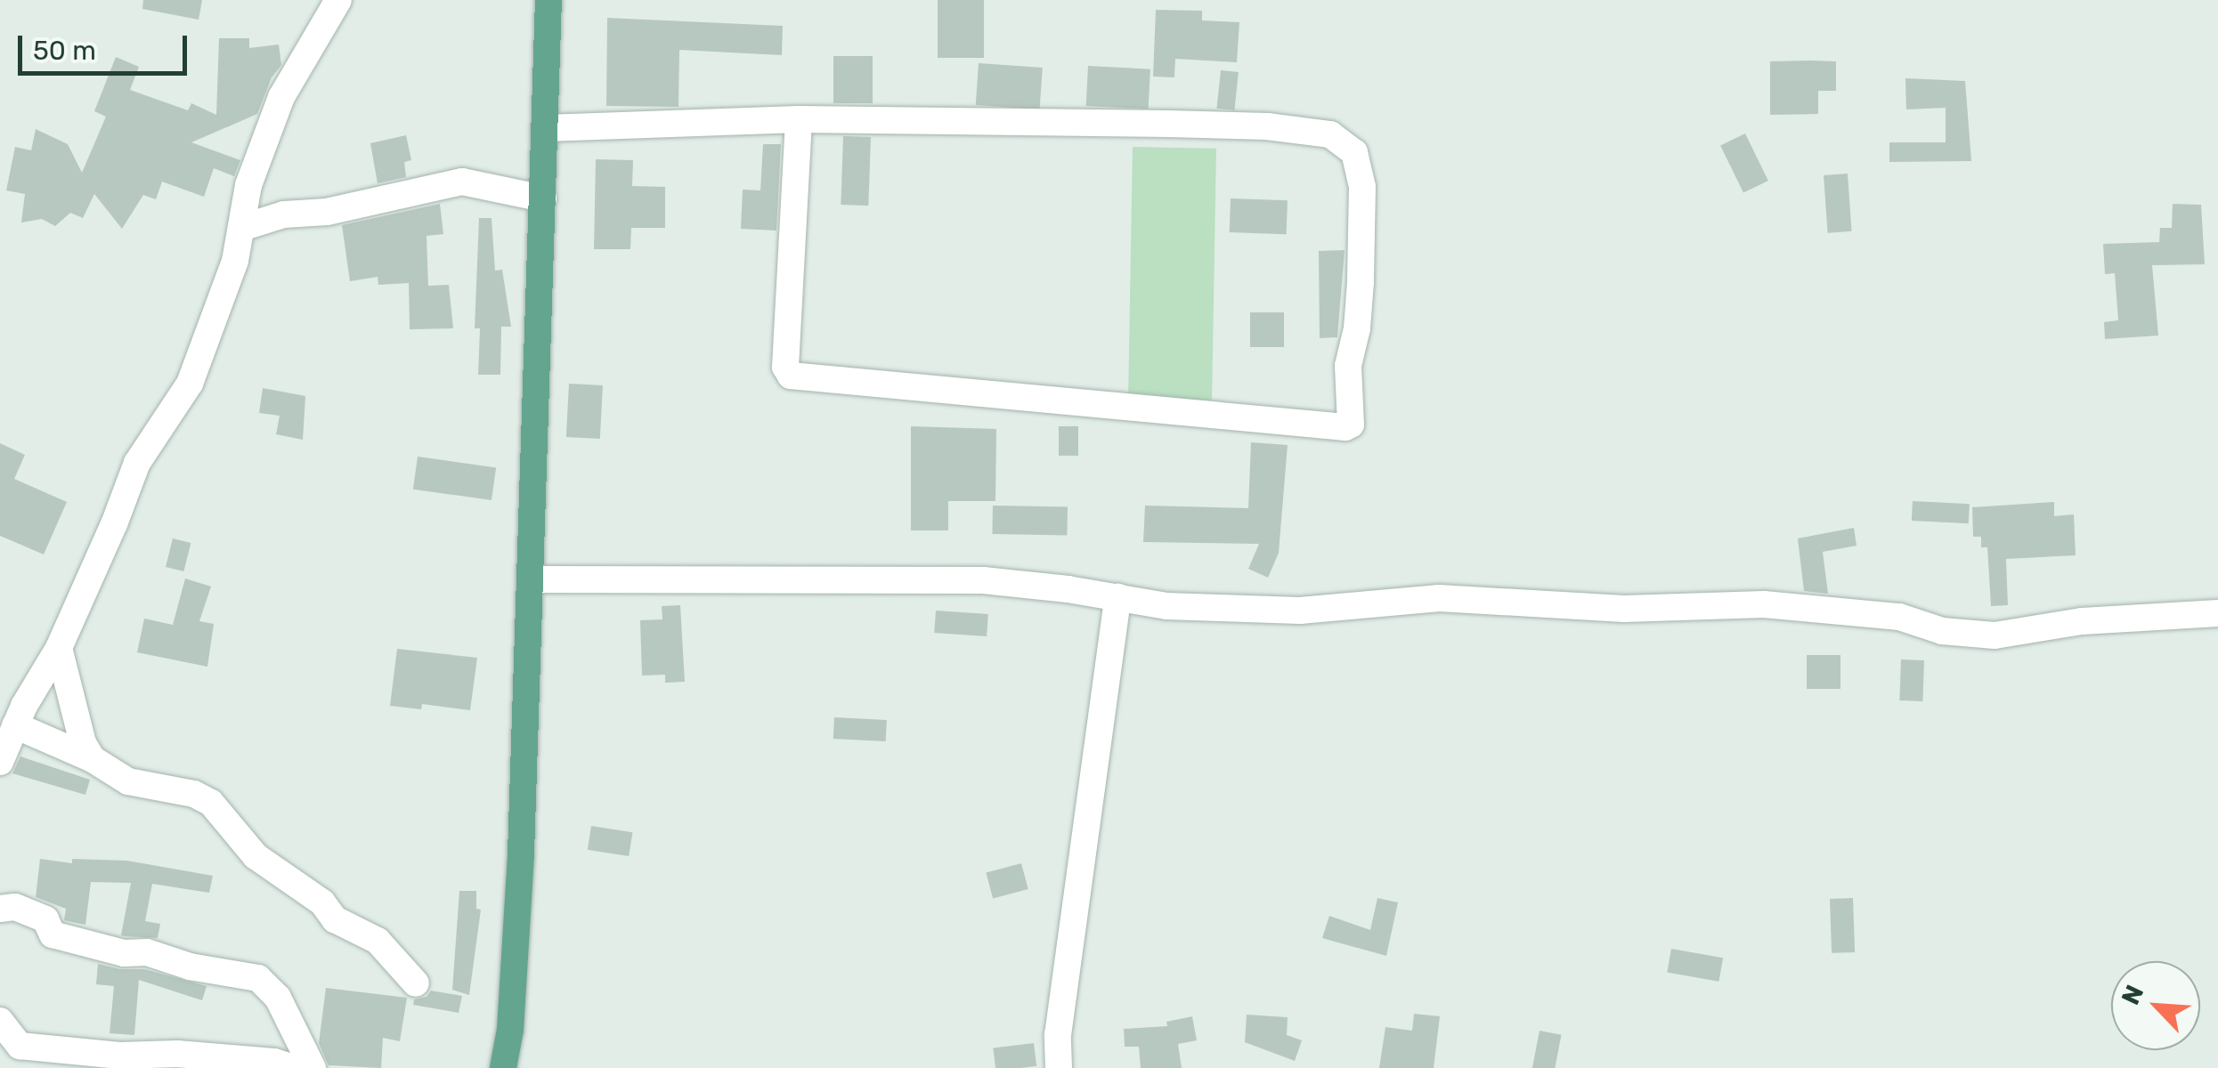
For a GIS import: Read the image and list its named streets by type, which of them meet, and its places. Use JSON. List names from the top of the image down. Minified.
{"scale_bar":"50 m","north":"top left"}
